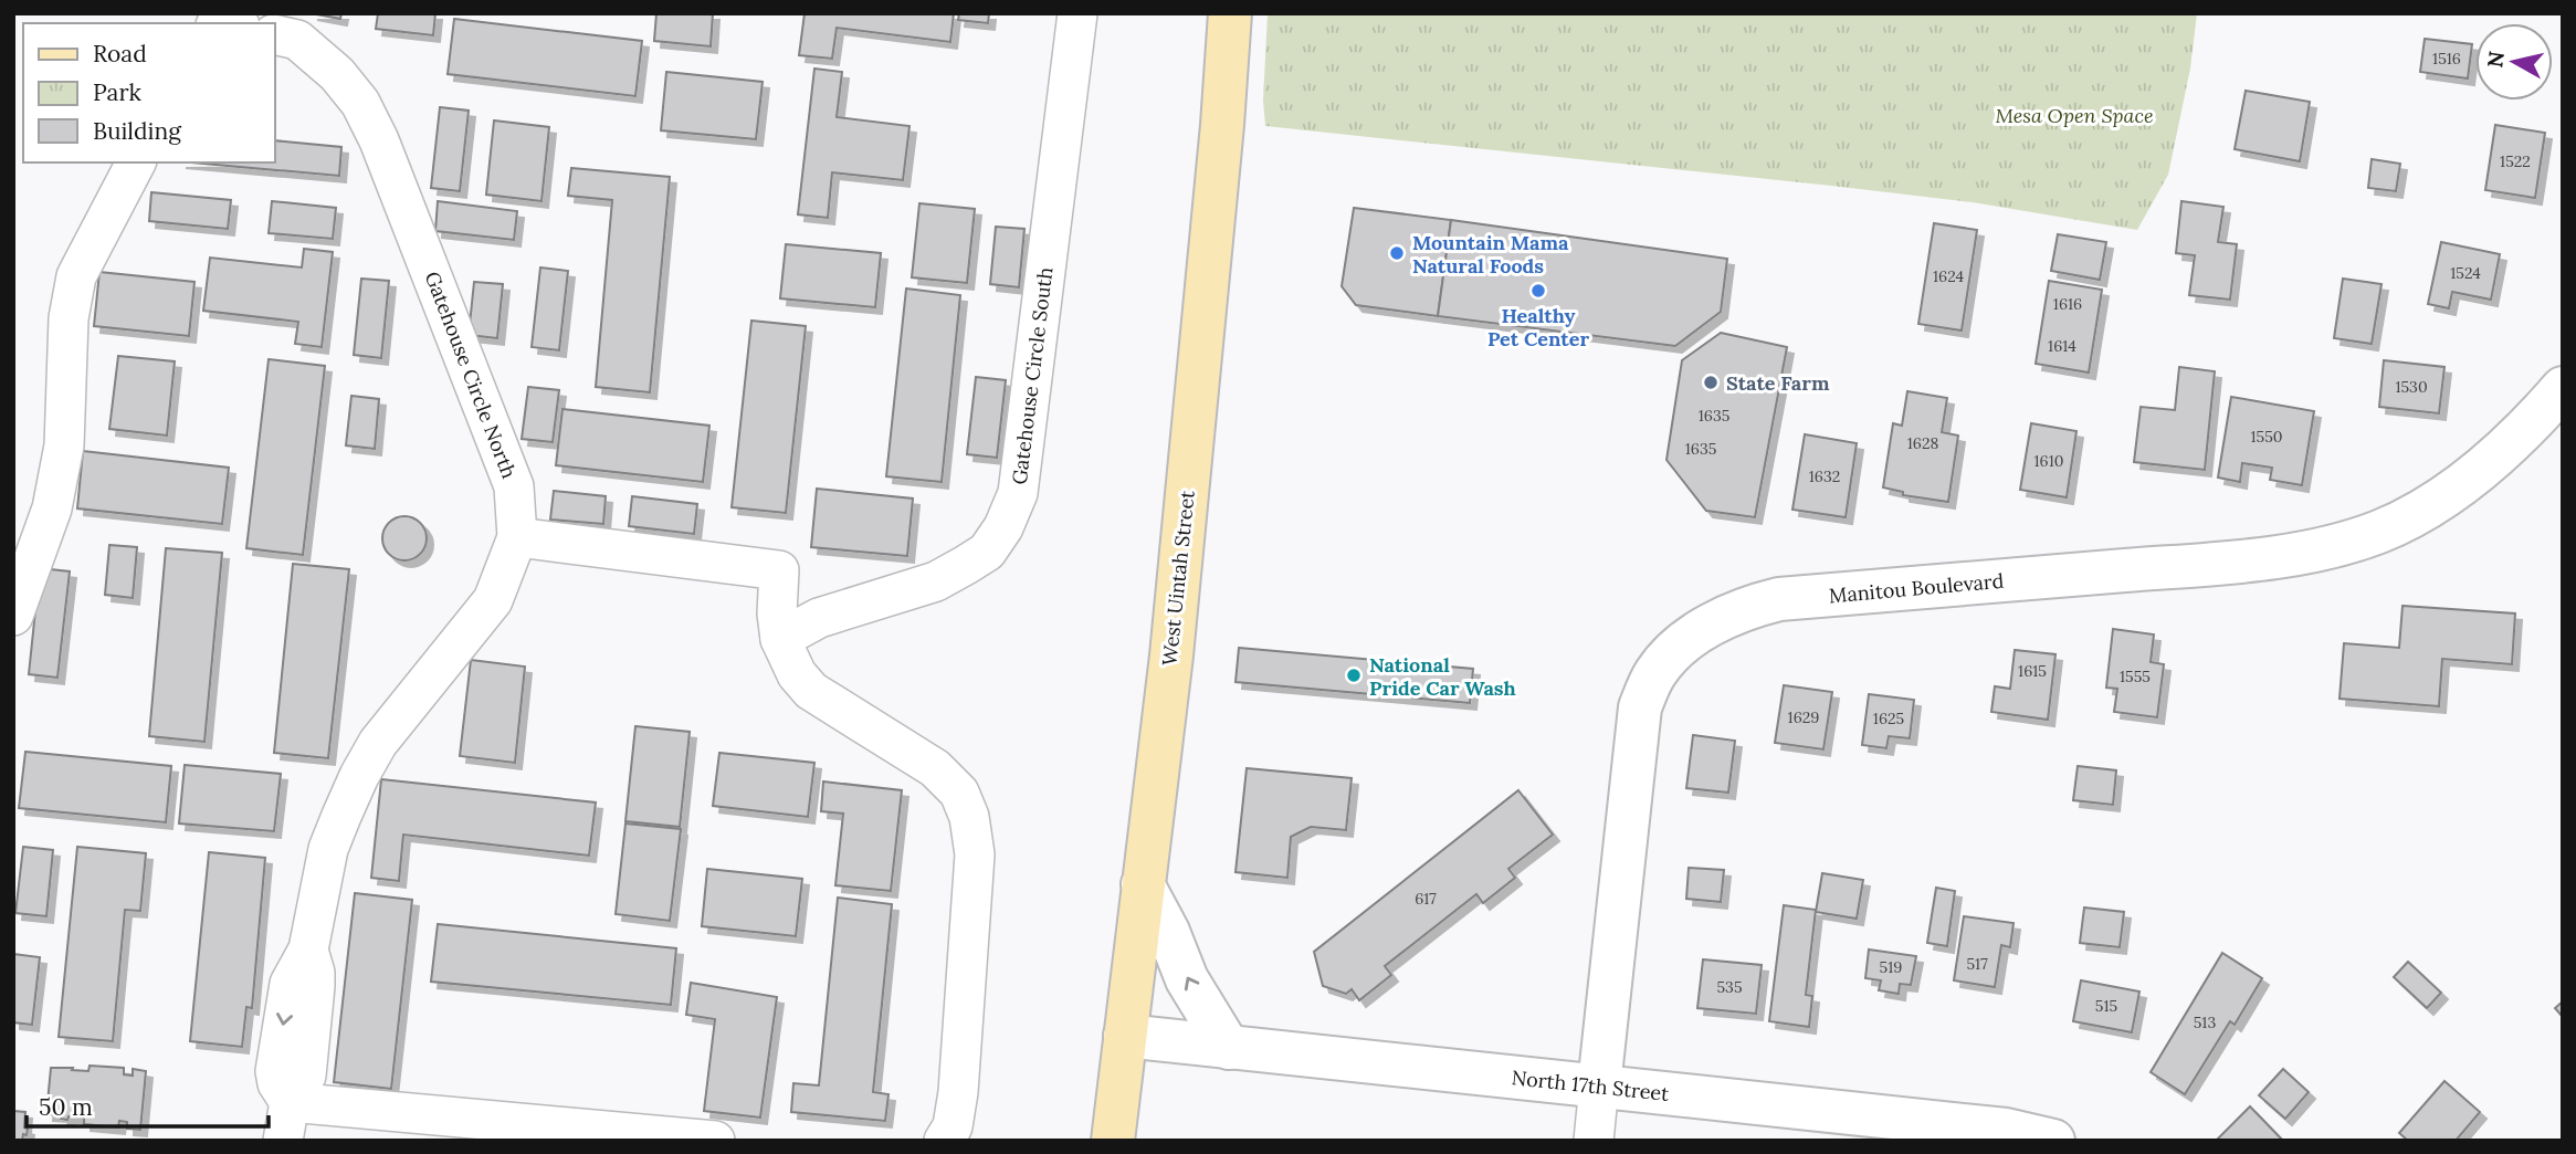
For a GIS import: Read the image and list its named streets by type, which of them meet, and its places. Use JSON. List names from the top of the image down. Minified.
{"streets":{"main road":["West Uintah Street"],"street":["Gatehouse Circle North","Gatehouse Circle South","Manitou Boulevard","North 17th Street"]},"crossings":[["West Uintah Street","North 17th Street"],["Manitou Boulevard","North 17th Street"]],"parks":["Mesa Open Space"],"places":["Mountain Mama Natural Foods","Healthy Pet Center","State Farm","National Pride Car Wash"],"house_numbers":["1516","1522","1524","1624","1616","1614","1530","1635","1550","1628","1635","1610","1632","1615","1555","1629","1625","617","517","519","535","515","513"],"legend":["Road","Park","Building"],"scale_bar":"50 m","north":"left"}
